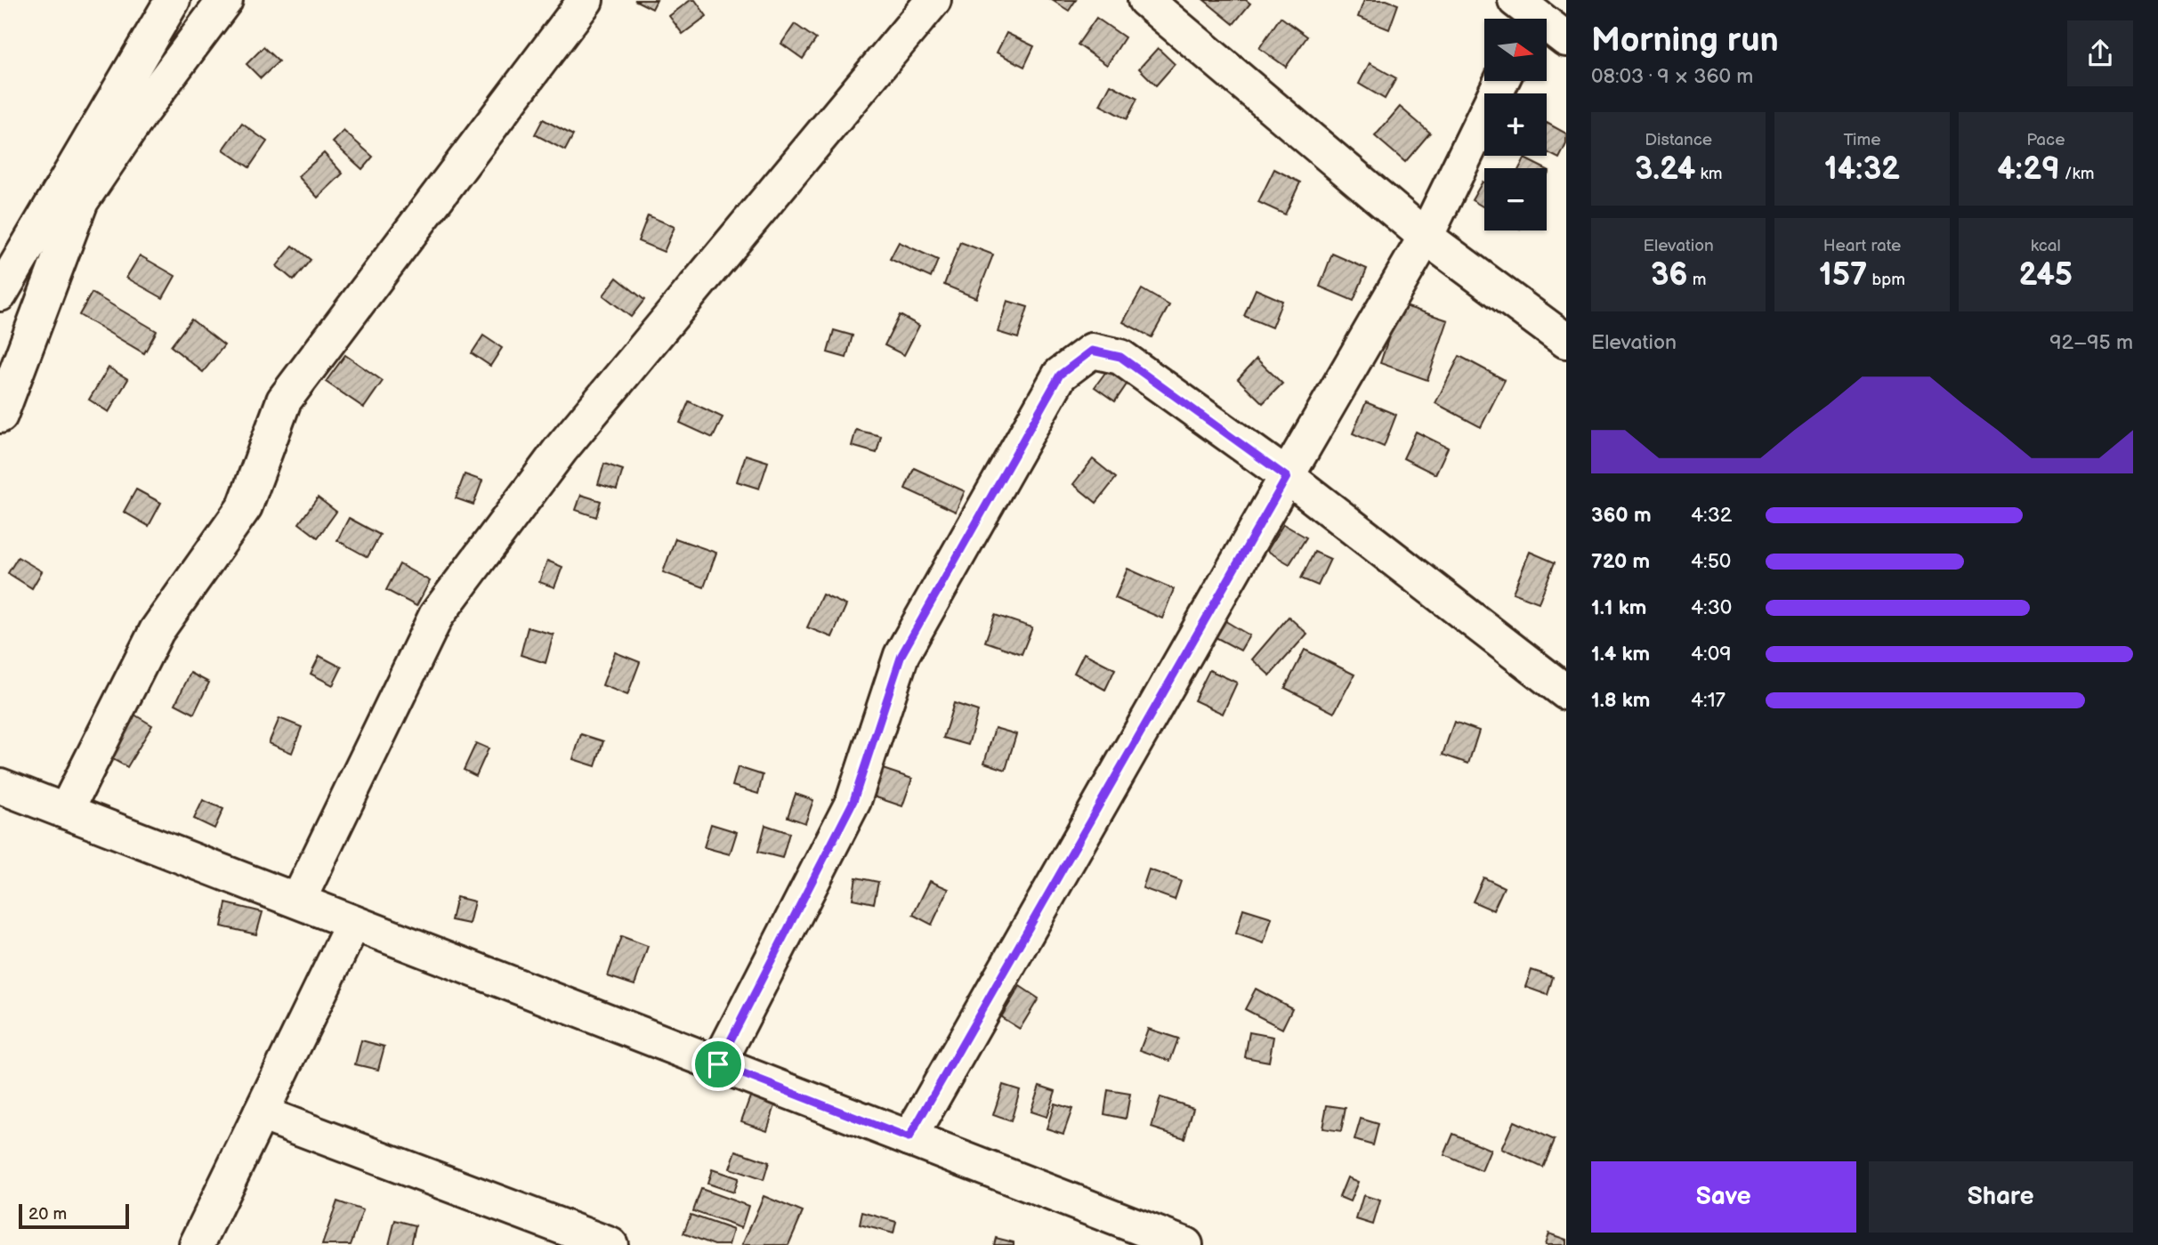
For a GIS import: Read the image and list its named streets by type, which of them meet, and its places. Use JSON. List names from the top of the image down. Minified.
{"scale_bar":"20 m","north":"right","page":{"heading":["Morning run","08:03 · 9 × 360 m"],"map_buttons":["+","−"],"stats":[["Distance","3.24 km"],["Time","14:32"],["Pace","4:29 /km"],["Elevation","36 m"],["Heart rate","157 bpm"],["kcal","245"]],"chart":["Elevation","92–95 m"],"list":[{"name":"360 m","note":"4:32"},{"name":"720 m","note":"4:50"},{"name":"1.1 km","note":"4:30"},{"name":"1.4 km","note":"4:09"},{"name":"1.8 km","note":"4:17"}],"buttons":["Save","Share"],"scale":"20 m"}}
